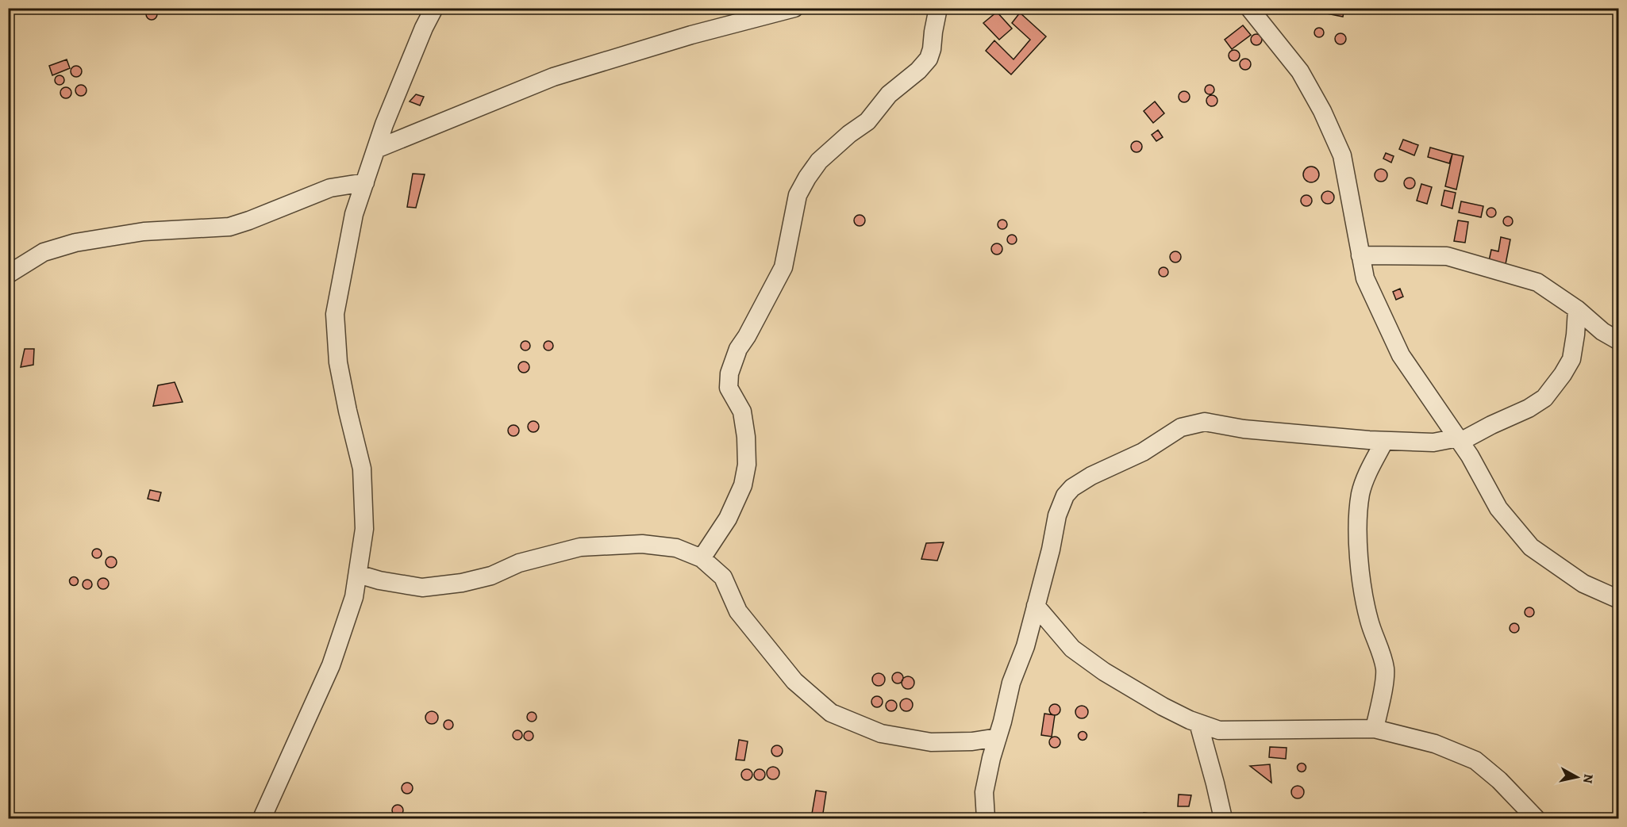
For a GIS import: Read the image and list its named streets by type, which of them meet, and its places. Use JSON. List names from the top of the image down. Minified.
{"north":"right"}
